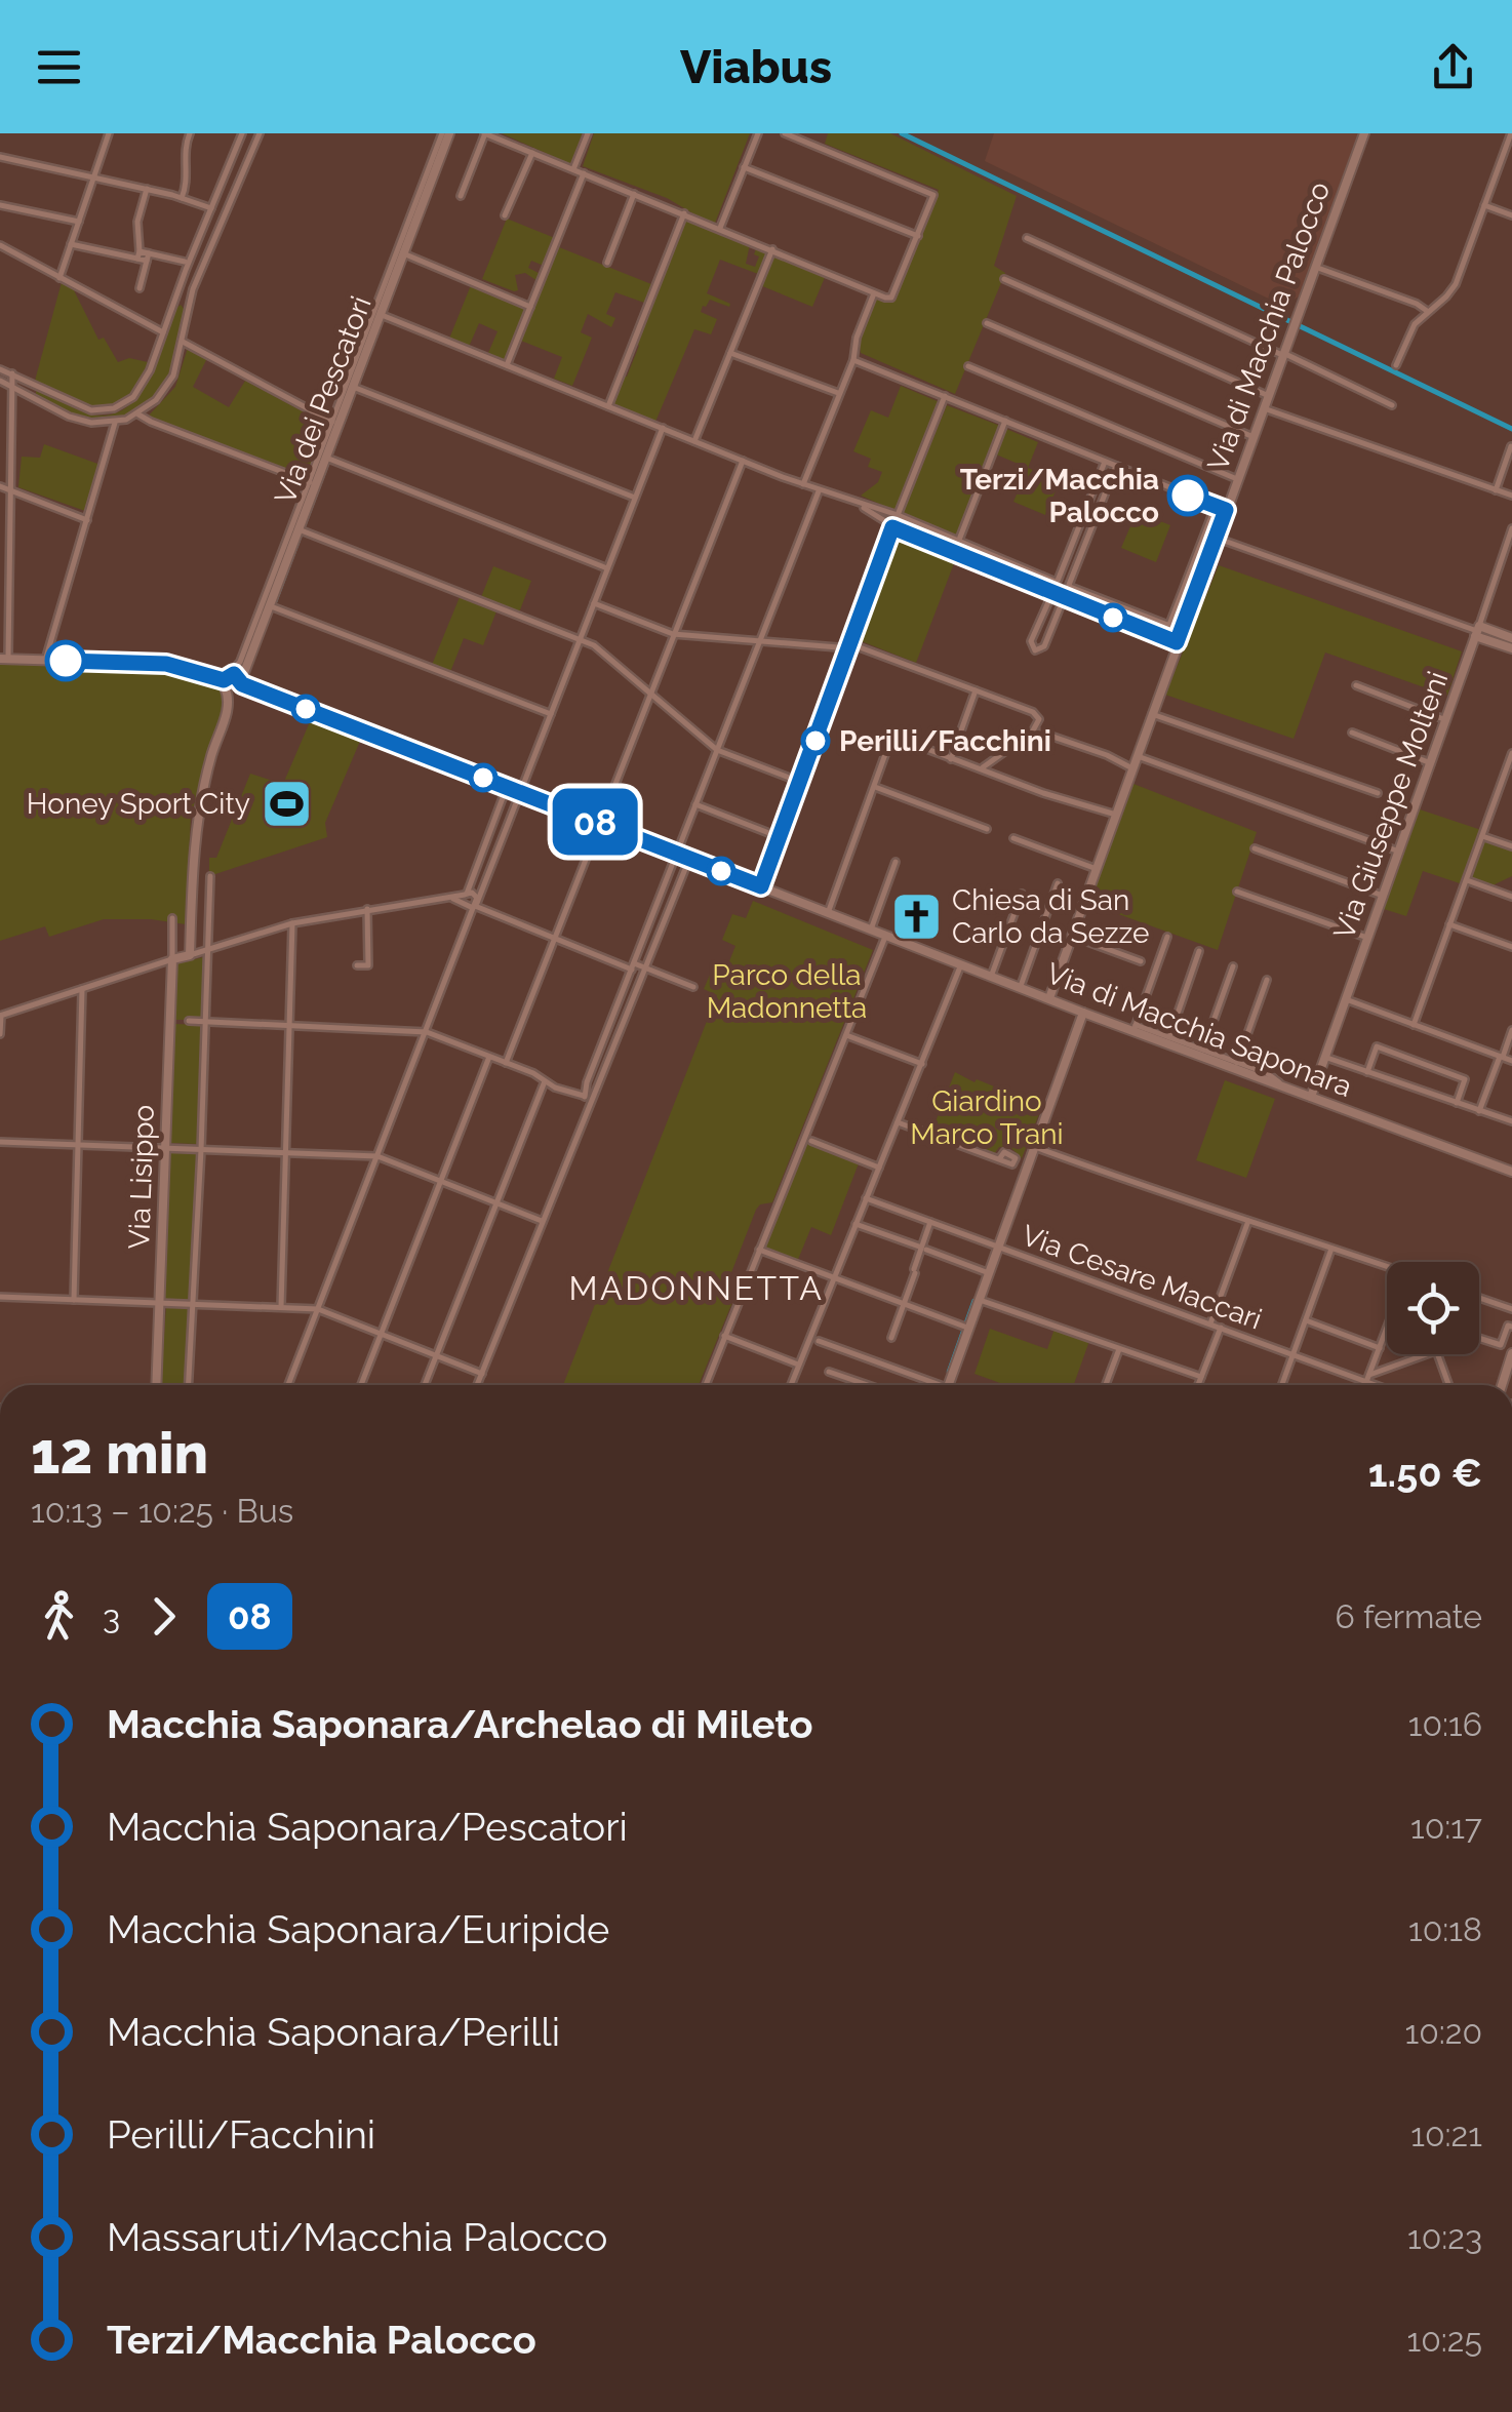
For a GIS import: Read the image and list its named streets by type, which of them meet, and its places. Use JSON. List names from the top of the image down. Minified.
{"streets":{"street":["Via di Macchia Palocco","Via dei Pescatori","Via Giuseppe Molteni","Via di Macchia Saponara","Via Lisippo","Via Cesare Maccari"]},"crossings":[["Via di Macchia Palocco","Via di Macchia Saponara"],["Via dei Pescatori","Via di Macchia Saponara"],["Via Giuseppe Molteni","Via di Macchia Saponara"]],"districts":["MADONNETTA"],"parks":["Parco della Madonnetta","Giardino Marco Trani"],"places":{"other":["Terzi/Macchia Palocco","Perilli/Facchini"],"sports":["Honey Sport City"],"church":["Chiesa di San Carlo da Sezze"]},"lines":["bus line 08"],"page":{"header":"Viabus","on_map":"08","heading":["12 min","10:13 – 10:25 · Bus","1.50 €"],"legs":["3","08","6 fermate"],"list":[{"name":"Macchia Saponara/Archelao di Mileto","value":"10:16"},{"name":"Macchia Saponara/Pescatori","value":"10:17"},{"name":"Macchia Saponara/Euripide","value":"10:18"},{"name":"Macchia Saponara/Perilli","value":"10:20"},{"name":"Perilli/Facchini","value":"10:21"},{"name":"Massaruti/Macchia Palocco","value":"10:23"},{"name":"Terzi/Macchia Palocco","value":"10:25"}]}}
